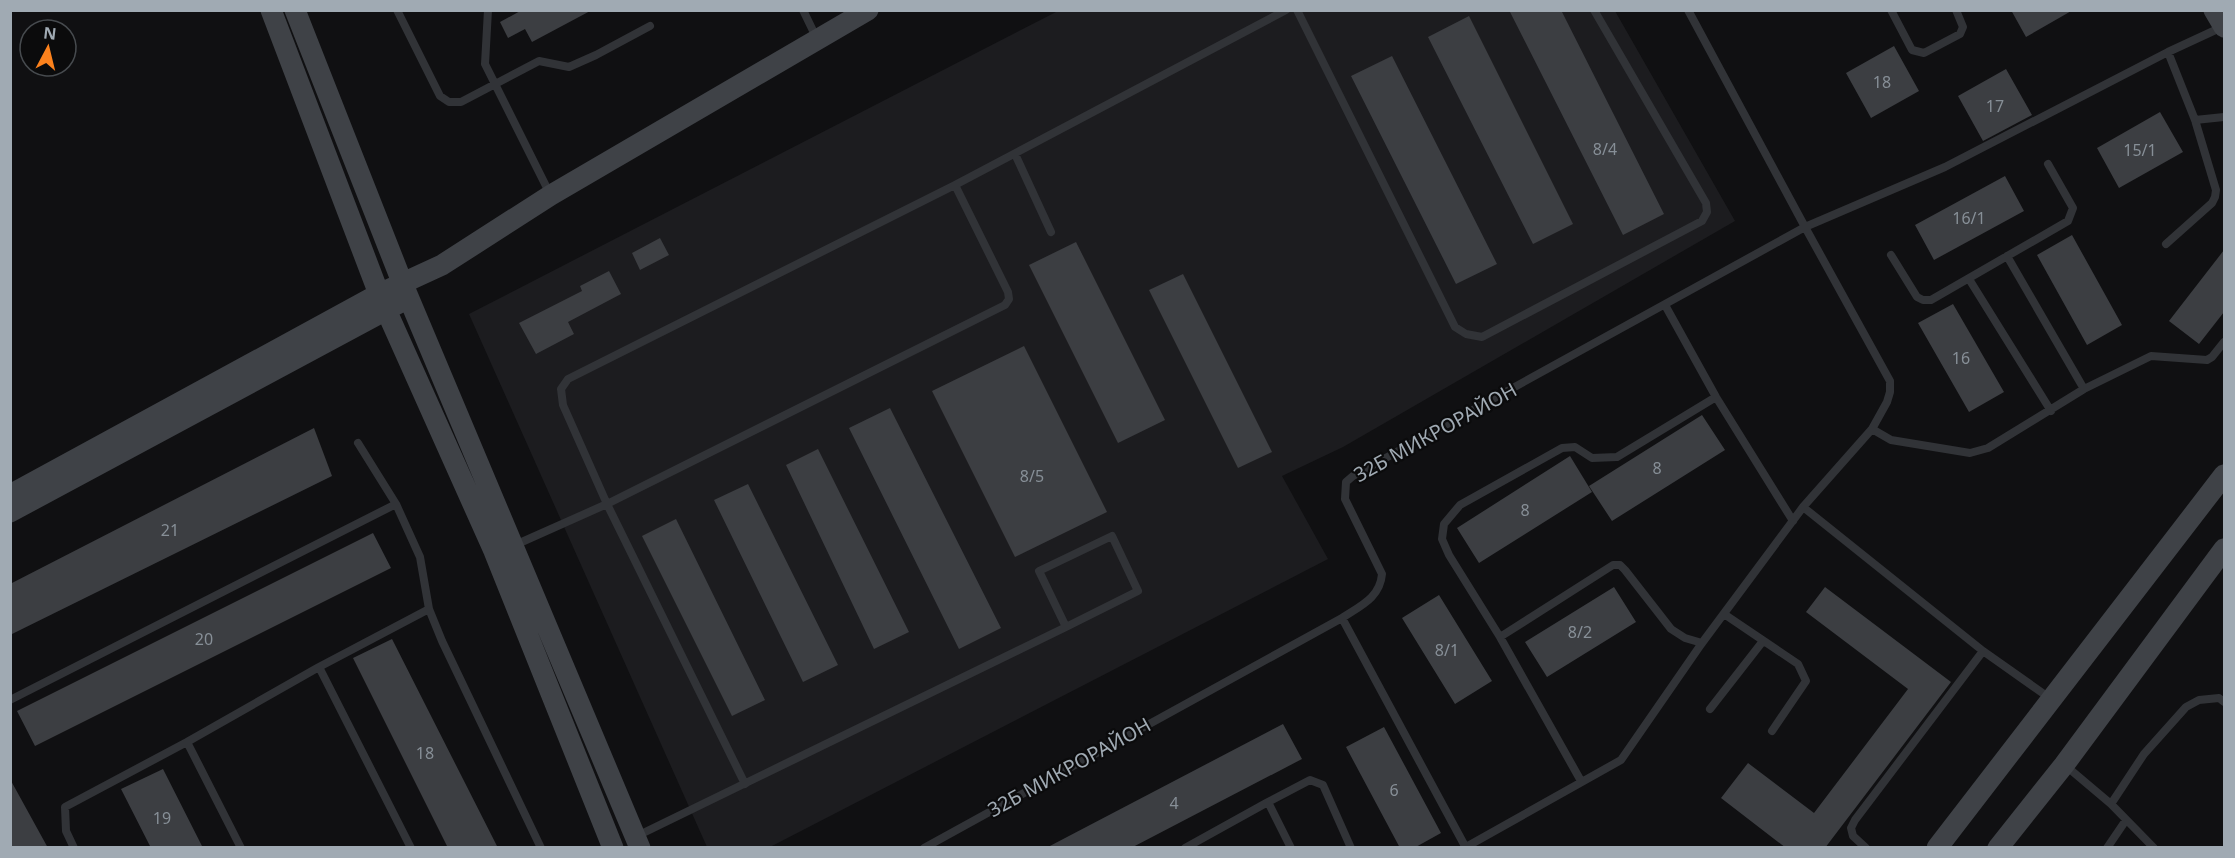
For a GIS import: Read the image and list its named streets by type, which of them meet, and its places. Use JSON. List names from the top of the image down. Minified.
{"streets":{"lane":["32Б МИКРОРАЙОН"]},"house_numbers":["18","17","8/4","15/1","16/1","16","8","8/5","8","21","8/2","20","8/1","18","6","4","19"],"north":"top"}
